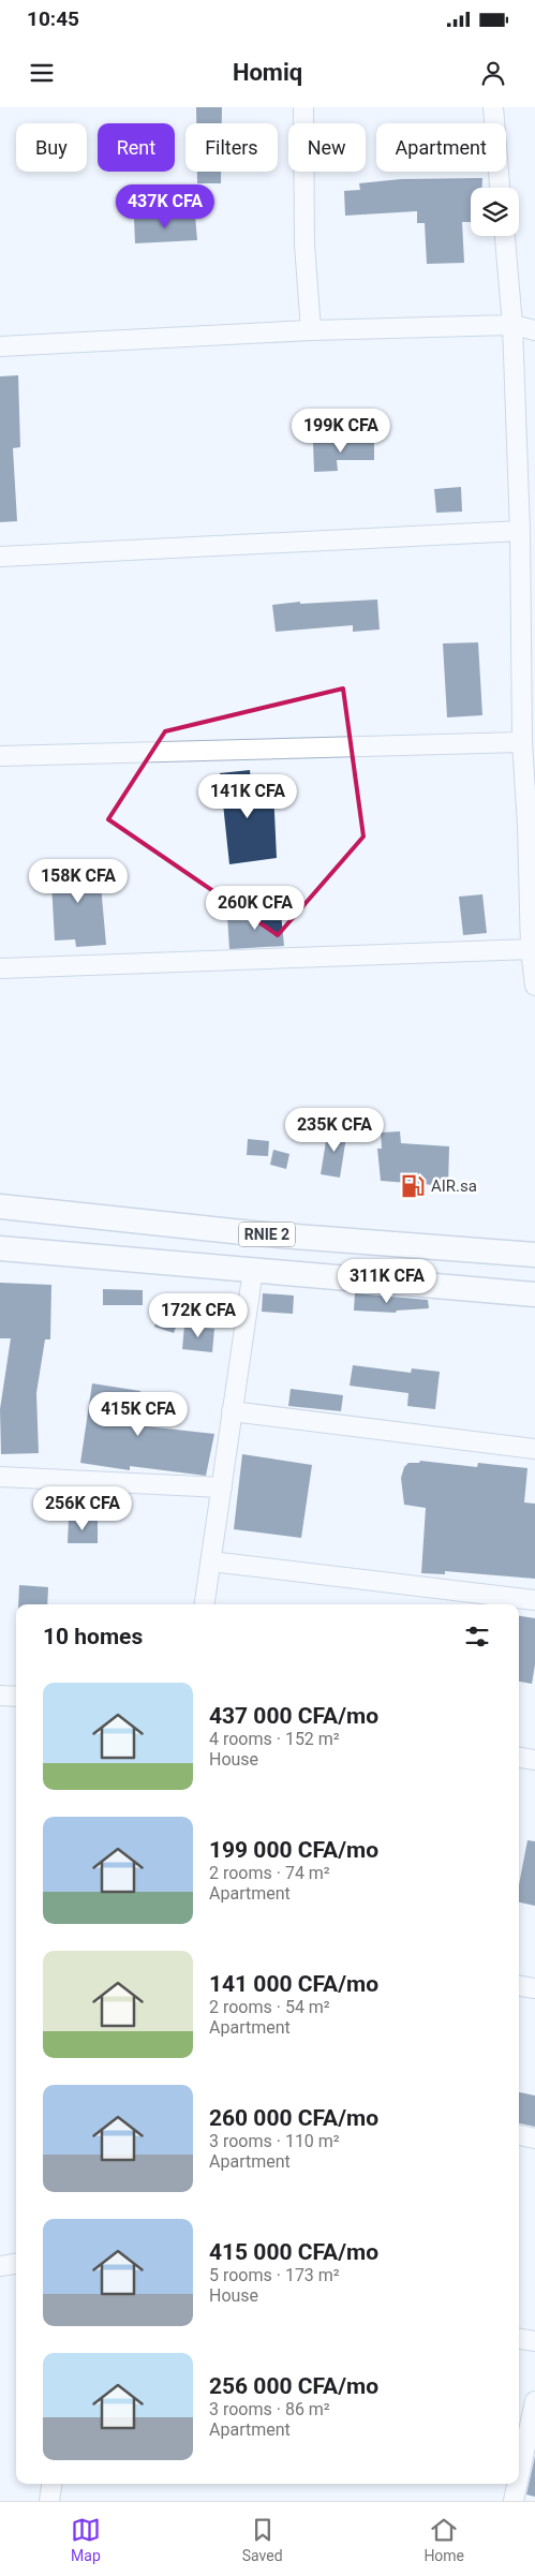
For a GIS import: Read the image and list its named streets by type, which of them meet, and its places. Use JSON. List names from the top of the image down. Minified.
{"streets":{"main road":["RNIE 2"]},"places":{"fuel station":["AIR.sa"]},"page":{"status":"10:45","header":"Homiq","chip":["Buy","Rent","Filters","New","Apartment"],"price":["437K CFA","199K CFA","141K CFA","158K CFA","260K CFA","235K CFA","311K CFA","172K CFA","415K CFA","256K CFA"],"heading":"10 homes","list":[{"name":"437 000 CFA/mo","note":"4 rooms · 152 m² · House"},{"name":"199 000 CFA/mo","note":"2 rooms · 74 m² · Apartment"},{"name":"141 000 CFA/mo","note":"2 rooms · 54 m² · Apartment"},{"name":"260 000 CFA/mo","note":"3 rooms · 110 m² · Apartment"},{"name":"415 000 CFA/mo","note":"5 rooms · 173 m² · House"},{"name":"256 000 CFA/mo","note":"3 rooms · 86 m² · Apartment"}],"tabs":["Map","Saved","Home"]}}
